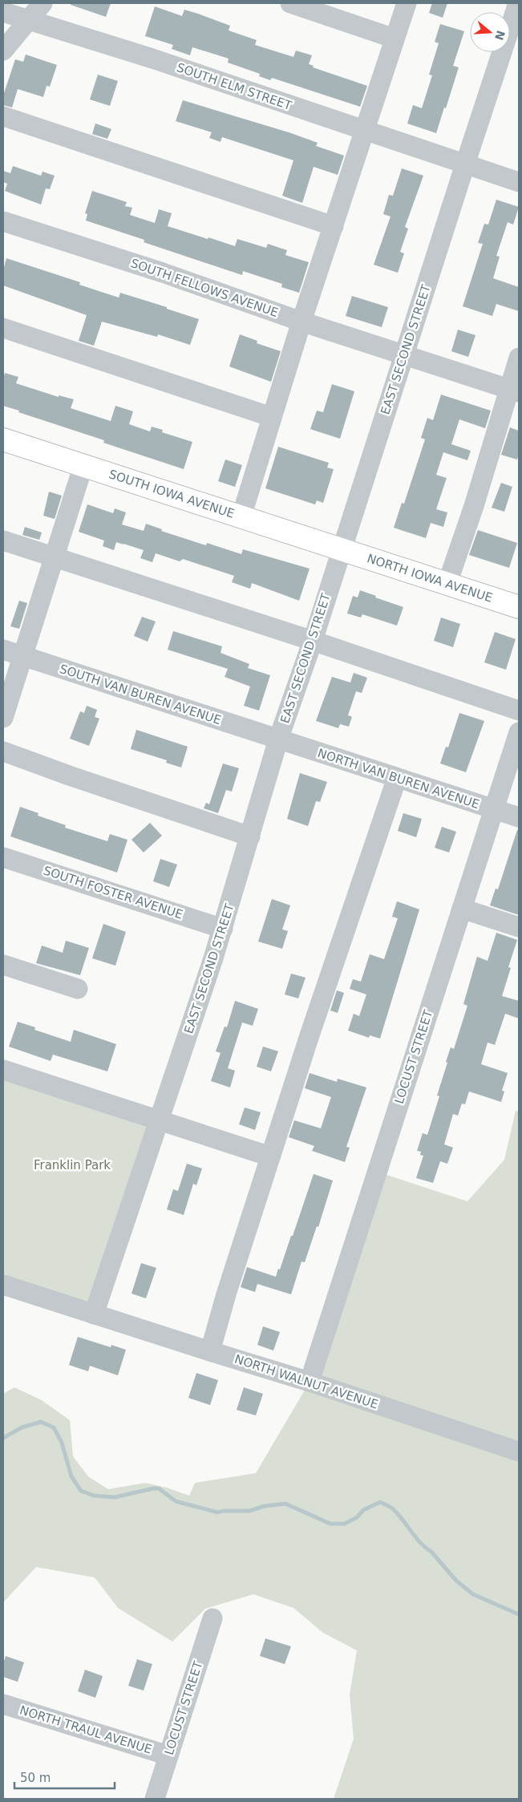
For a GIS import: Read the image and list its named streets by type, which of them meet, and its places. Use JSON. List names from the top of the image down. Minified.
{"streets":{"main road":["SOUTH IOWA AVENUE","NORTH IOWA AVENUE"],"street":["SOUTH ELM STREET","SOUTH FELLOWS AVENUE","EAST SECOND STREET","SOUTH VAN BUREN AVENUE","NORTH VAN BUREN AVENUE","SOUTH FOSTER AVENUE","LOCUST STREET","NORTH WALNUT AVENUE","NORTH TRAUL AVENUE"]},"crossings":[["SOUTH ELM STREET","EAST SECOND STREET"],["SOUTH FELLOWS AVENUE","EAST SECOND STREET"],["EAST SECOND STREET","SOUTH IOWA AVENUE"],["EAST SECOND STREET","NORTH IOWA AVENUE"],["EAST SECOND STREET","SOUTH VAN BUREN AVENUE"],["EAST SECOND STREET","NORTH VAN BUREN AVENUE"],["EAST SECOND STREET","SOUTH FOSTER AVENUE"],["EAST SECOND STREET","NORTH WALNUT AVENUE"],["SOUTH IOWA AVENUE","NORTH IOWA AVENUE"],["SOUTH VAN BUREN AVENUE","NORTH VAN BUREN AVENUE"],["NORTH VAN BUREN AVENUE","LOCUST STREET"],["LOCUST STREET","NORTH WALNUT AVENUE"],["LOCUST STREET","NORTH TRAUL AVENUE"]],"parks":["Franklin Park"],"scale_bar":"50 m","north":"right"}
